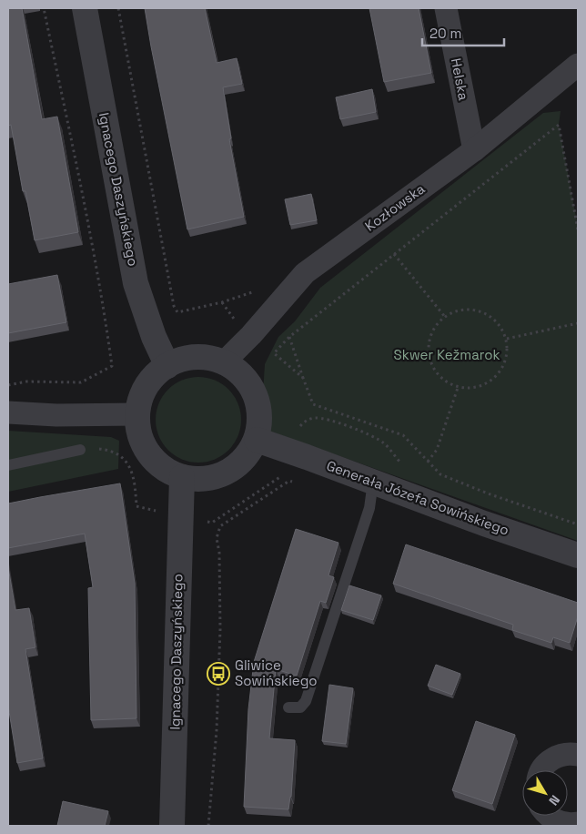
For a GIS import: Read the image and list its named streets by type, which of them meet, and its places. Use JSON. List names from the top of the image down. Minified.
{"streets":{"street":["Helska","Ignacego Daszyńskiego","Kozłowska","Generała Józefa Sowińskiego"]},"crossings":[["Helska","Kozłowska"],["Ignacego Daszyńskiego","Kozłowska"],["Ignacego Daszyńskiego","Generała Józefa Sowińskiego"],["Kozłowska","Generała Józefa Sowińskiego"]],"parks":["Skwer Kežmarok"],"places":{"bus stop":["Gliwice Sowińskiego"]},"scale_bar":"20 m","north":"bottom right"}
